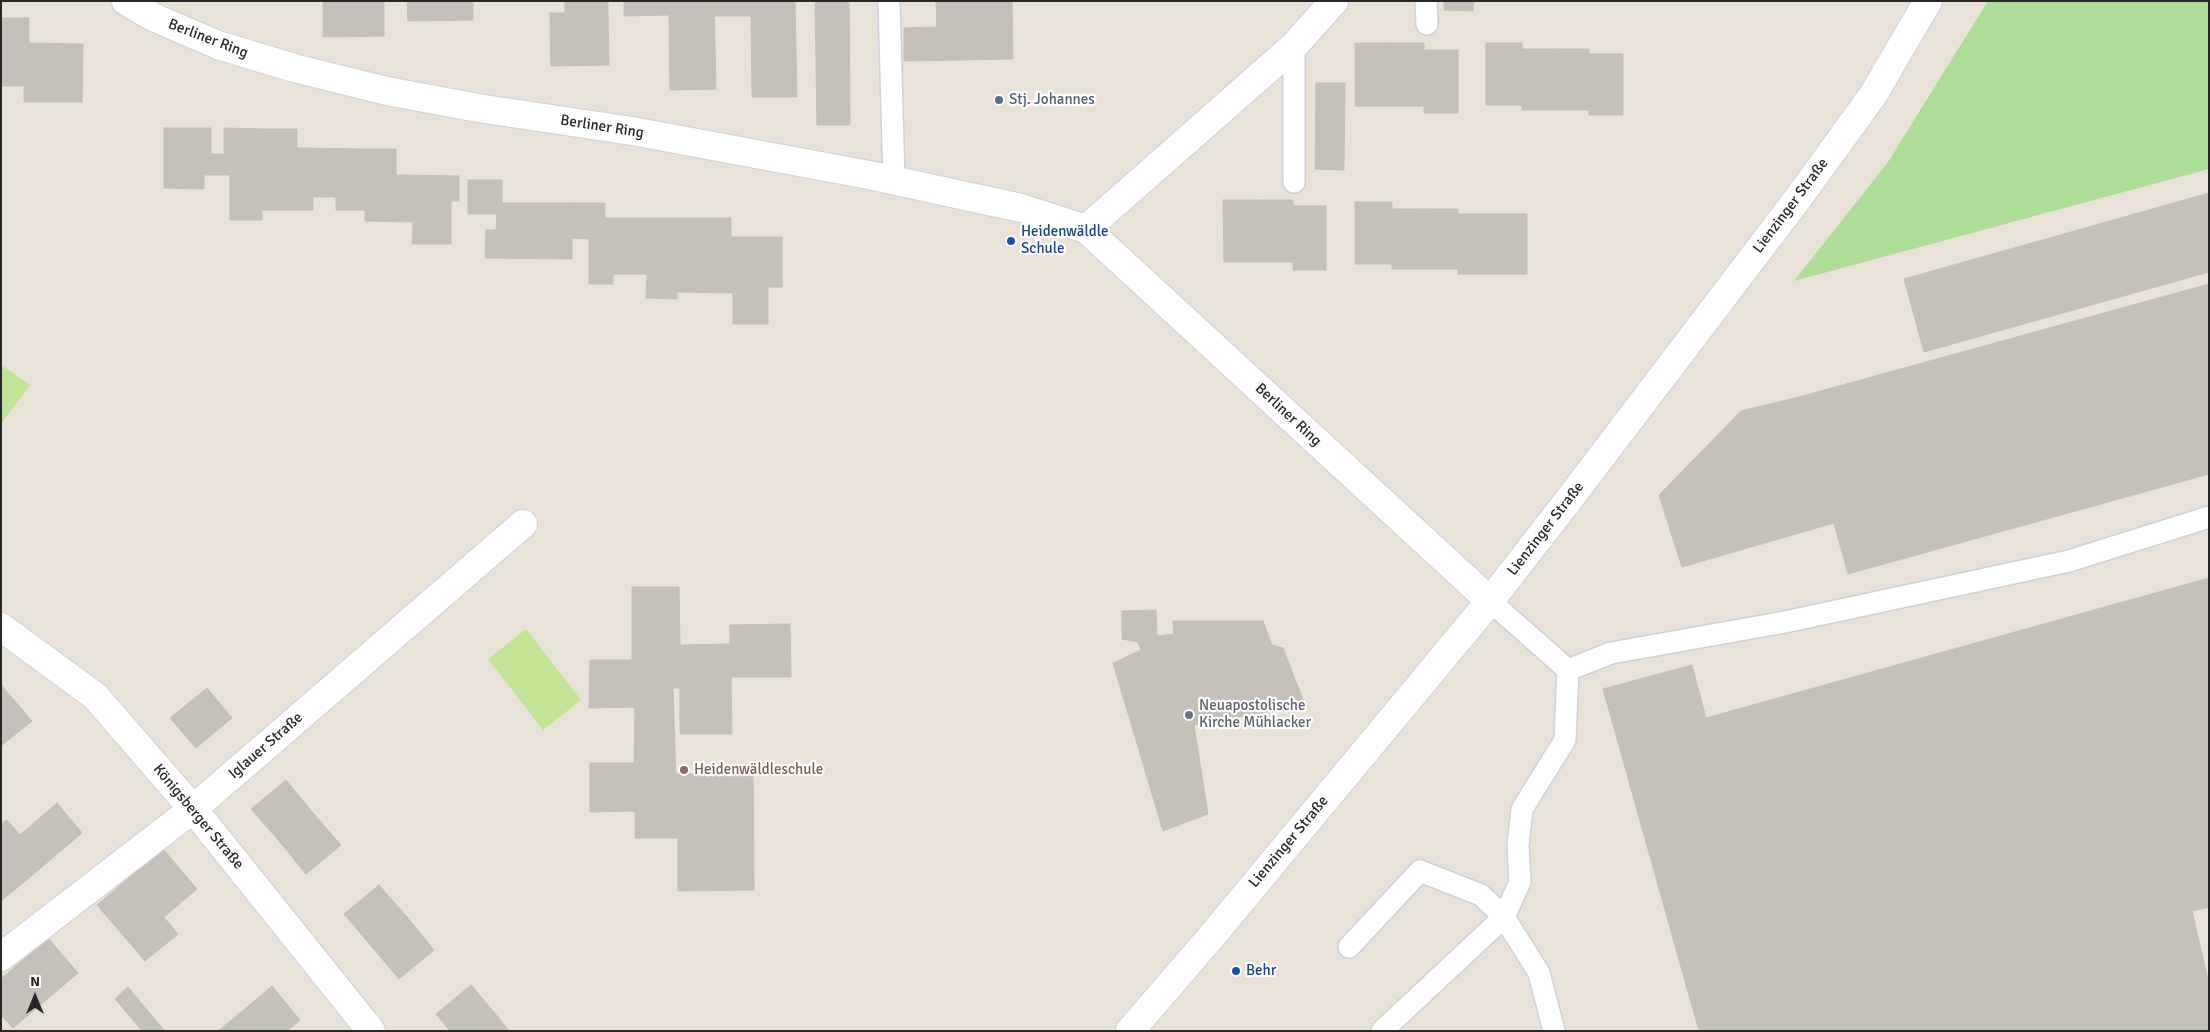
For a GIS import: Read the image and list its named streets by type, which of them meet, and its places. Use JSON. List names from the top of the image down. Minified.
{"streets":{"street":["Berliner Ring","Lienzinger Straße","Iglauer Straße","Königsberger Straße"]},"crossings":[["Berliner Ring","Lienzinger Straße"],["Iglauer Straße","Königsberger Straße"]],"places":["Stj. Johannes","Heidenwäldle Schule","Neuapostolische Kirche Mühlacker","Heidenwäldleschule","Behr"],"north":"top"}
